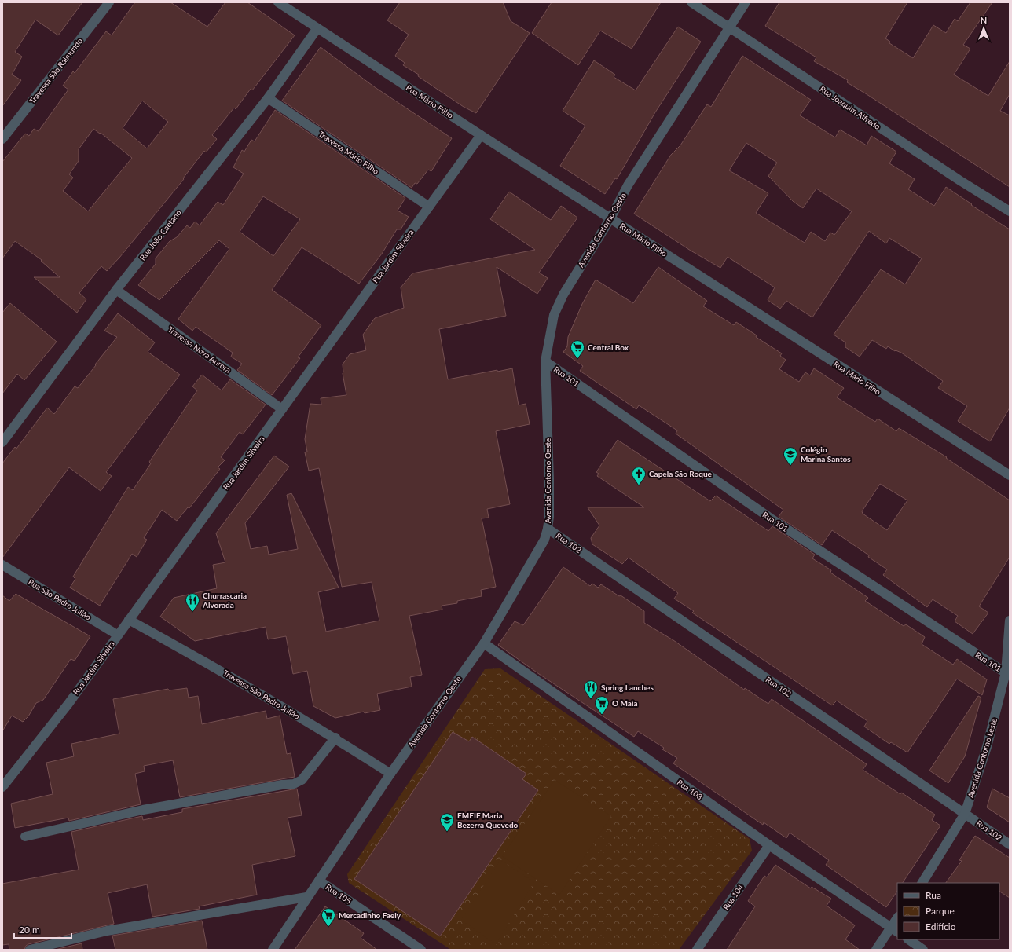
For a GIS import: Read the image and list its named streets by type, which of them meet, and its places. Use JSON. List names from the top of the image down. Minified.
{"streets":{"street":["Travessa São Raimundo","Rua Mário Filho","Rua Joaquim Alfredo","Travessa Mário Filho","Avenida Contorno Oeste","Rua João Caetano","Rua Jardim Silveira","Travessa Nova Aurora","Rua 101","Rua 102","Rua São Pedro Julião","Travessa São Pedro Julião","Avenida Contorno Leste","Rua 103","Rua 105","Rua 104"]},"crossings":[["Rua Mário Filho","Avenida Contorno Oeste"],["Rua Mário Filho","Rua João Caetano"],["Rua Mário Filho","Rua Jardim Silveira"],["Rua Joaquim Alfredo","Avenida Contorno Oeste"],["Travessa Mário Filho","Rua João Caetano"],["Travessa Mário Filho","Rua Jardim Silveira"],["Avenida Contorno Oeste","Rua 101"],["Avenida Contorno Oeste","Rua 102"],["Avenida Contorno Oeste","Travessa São Pedro Julião"],["Avenida Contorno Oeste","Rua 103"],["Avenida Contorno Oeste","Rua 105"],["Rua João Caetano","Travessa Nova Aurora"],["Rua Jardim Silveira","Travessa Nova Aurora"],["Rua Jardim Silveira","Rua São Pedro Julião"],["Rua Jardim Silveira","Travessa São Pedro Julião"],["Rua 101","Avenida Contorno Leste"],["Rua 102","Avenida Contorno Leste"],["Rua 103","Rua 104"]],"places":{"supermarket":["Central Box","O Maia","Mercadinho Faely"],"school or university":["Colégio Marina Santos","EMEIF Maria Bezerra Quevedo"],"church":["Capela São Roque"],"restaurant":["Churrascaria Alvorada","Spring Lanches"]},"legend":["Rua","Parque","Edifício"],"scale_bar":"20 m","north":"top"}
